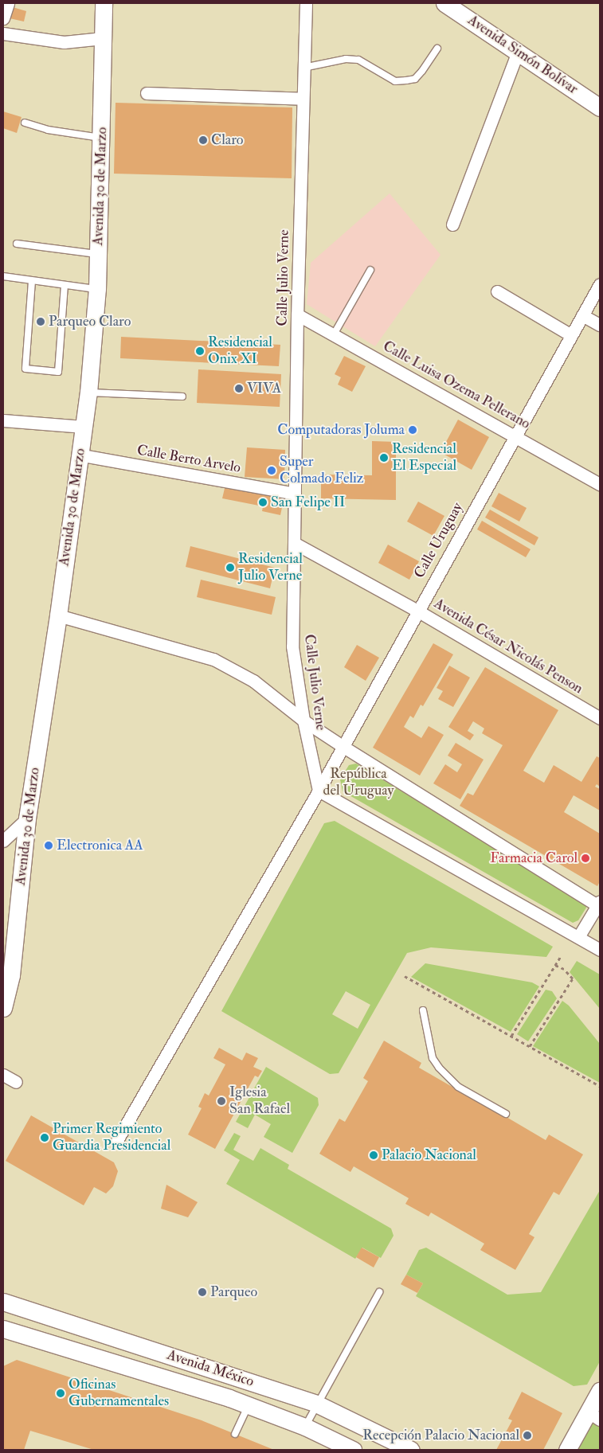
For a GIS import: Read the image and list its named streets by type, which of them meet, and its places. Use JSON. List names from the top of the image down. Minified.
{"streets":{"main road":["Avenida Simón Bolívar","Avenida 30 de Marzo","Avenida México"],"street":["Calle Julio Verne","Calle Luisa Ozema Pellerano","Calle Berto Arvelo","Calle Uruguay","Avenida César Nicolás Penson"]},"crossings":[["Avenida 30 de Marzo","Calle Berto Arvelo"],["Calle Julio Verne","Calle Luisa Ozema Pellerano"],["Calle Julio Verne","Calle Berto Arvelo"],["Calle Julio Verne","Calle Uruguay"],["Calle Julio Verne","Avenida César Nicolás Penson"],["Calle Luisa Ozema Pellerano","Calle Uruguay"],["Calle Uruguay","Avenida César Nicolás Penson"]],"parks":["República del Uruguay"],"places":["Claro","Parqueo Claro","Residencial Onix XI","VIVA","Computadoras Joluma","Residencial El Especial","Super Colmado Feliz","San Felipe II","Residencial Julio Verne","Electronica AA","Farmacia Carol","Iglesia San Rafael","Primer Regimiento Guardia Presidencial","Palacio Nacional","Parqueo","Oficinas Gubernamentales","Recepción Palacio Nacional"]}
